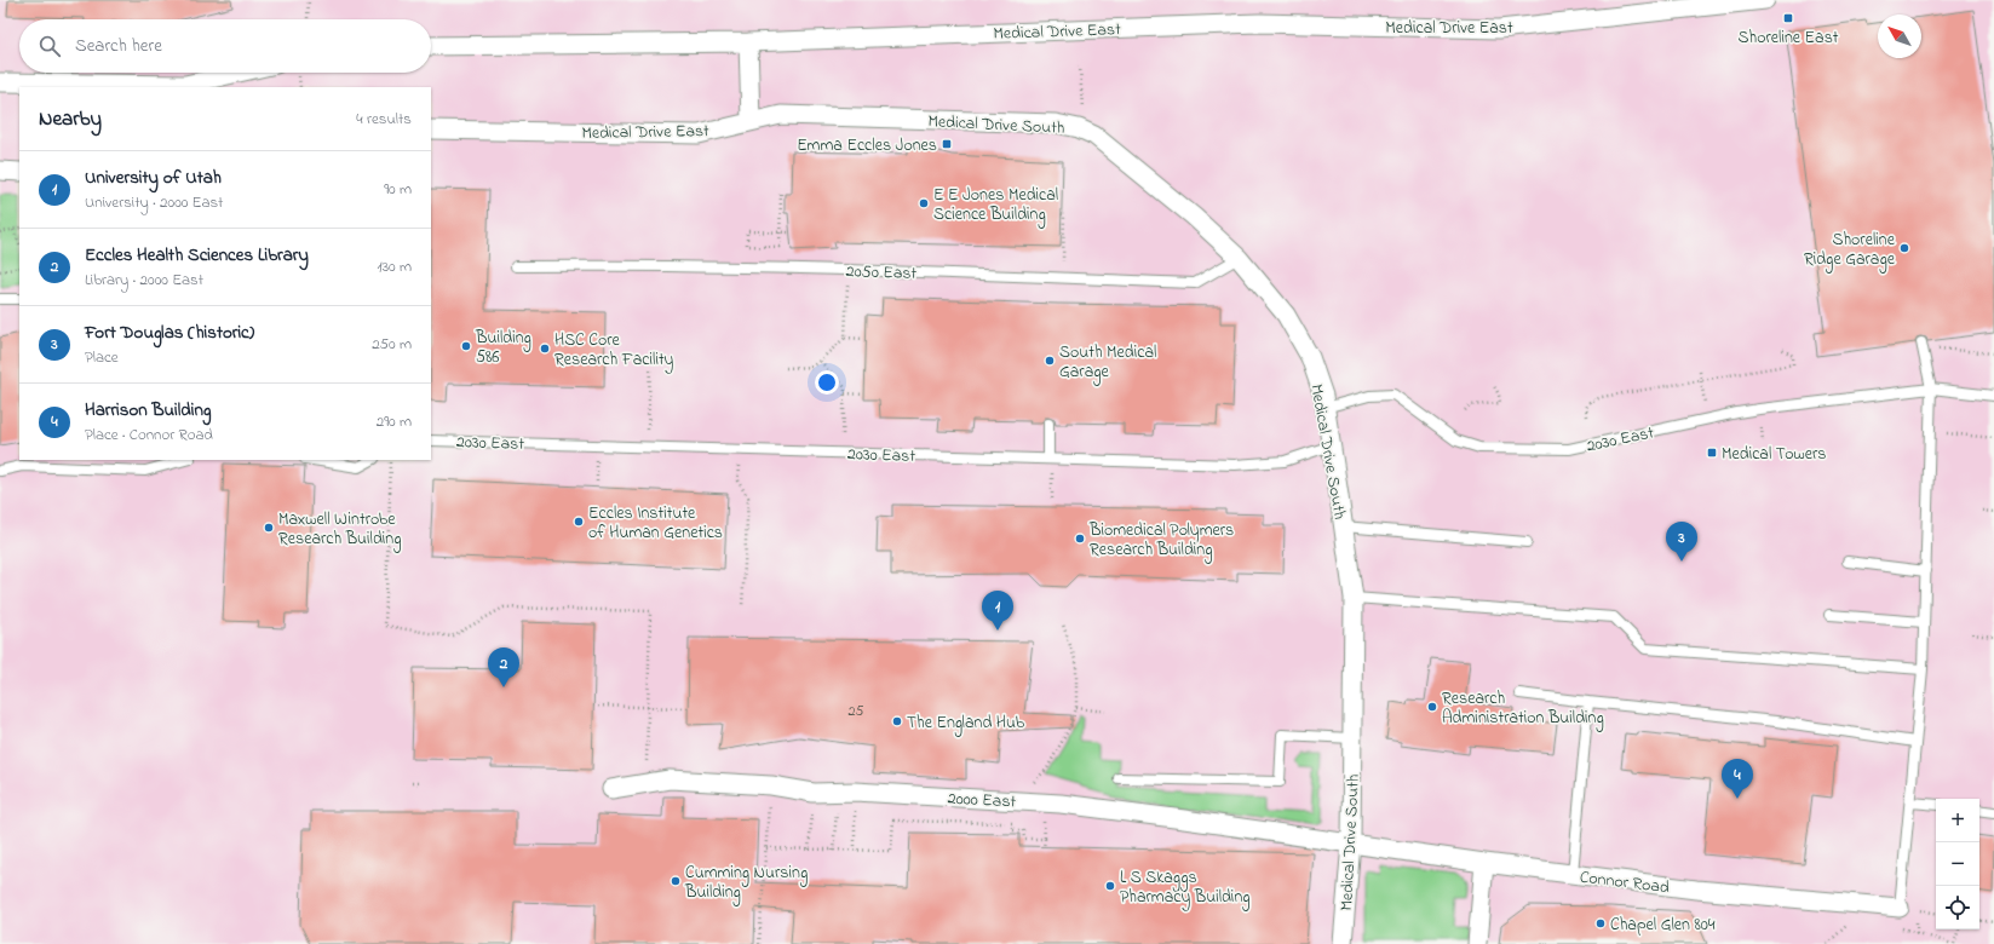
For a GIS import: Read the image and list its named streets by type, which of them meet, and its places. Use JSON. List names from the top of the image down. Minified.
{"streets":{"street":["Medical Drive East","Medical Drive South","2000 East","Connor Road"],"lane":["2050 East","2030 East"]},"crossings":[["Medical Drive East","Medical Drive South"],["Medical Drive South","2050 East"],["Medical Drive South","2030 East"],["Medical Drive South","2000 East"],["Medical Drive South","Connor Road"],["2000 East","Connor Road"]],"places":{"transit":["Shoreline East","Emma Eccles Jones","Medical Towers"],"other":["E E Jones Medical Science Building","Shoreline Ridge Garage","Building 586","HSC Core Research Facility","South Medical Garage","Eccles Institute of Human Genetics","Maxwell Wintrobe Research Building","Biomedical Polymers Research Building","Research Administration Building","The England Hub","Cumming Nursing Building","L S Skaggs Pharmacy Building","Chapel Glen 804"]},"house_numbers":["25"],"north":"top left","page":{"search":"Search here","heading":["Nearby","4 results"],"list":[{"mark":"1","name":"University of Utah","note":"University · 2000 East","value":"90 m"},{"mark":"2","name":"Eccles Health Sciences Library","note":"Library · 2000 East","value":"130 m"},{"mark":"3","name":"Fort Douglas (historic)","note":"Place","value":"250 m"},{"mark":"4","name":"Harrison Building","note":"Place · Connor Road","value":"290 m"}],"pins":["3","1","2","4"],"map_buttons":["+","−"]}}
